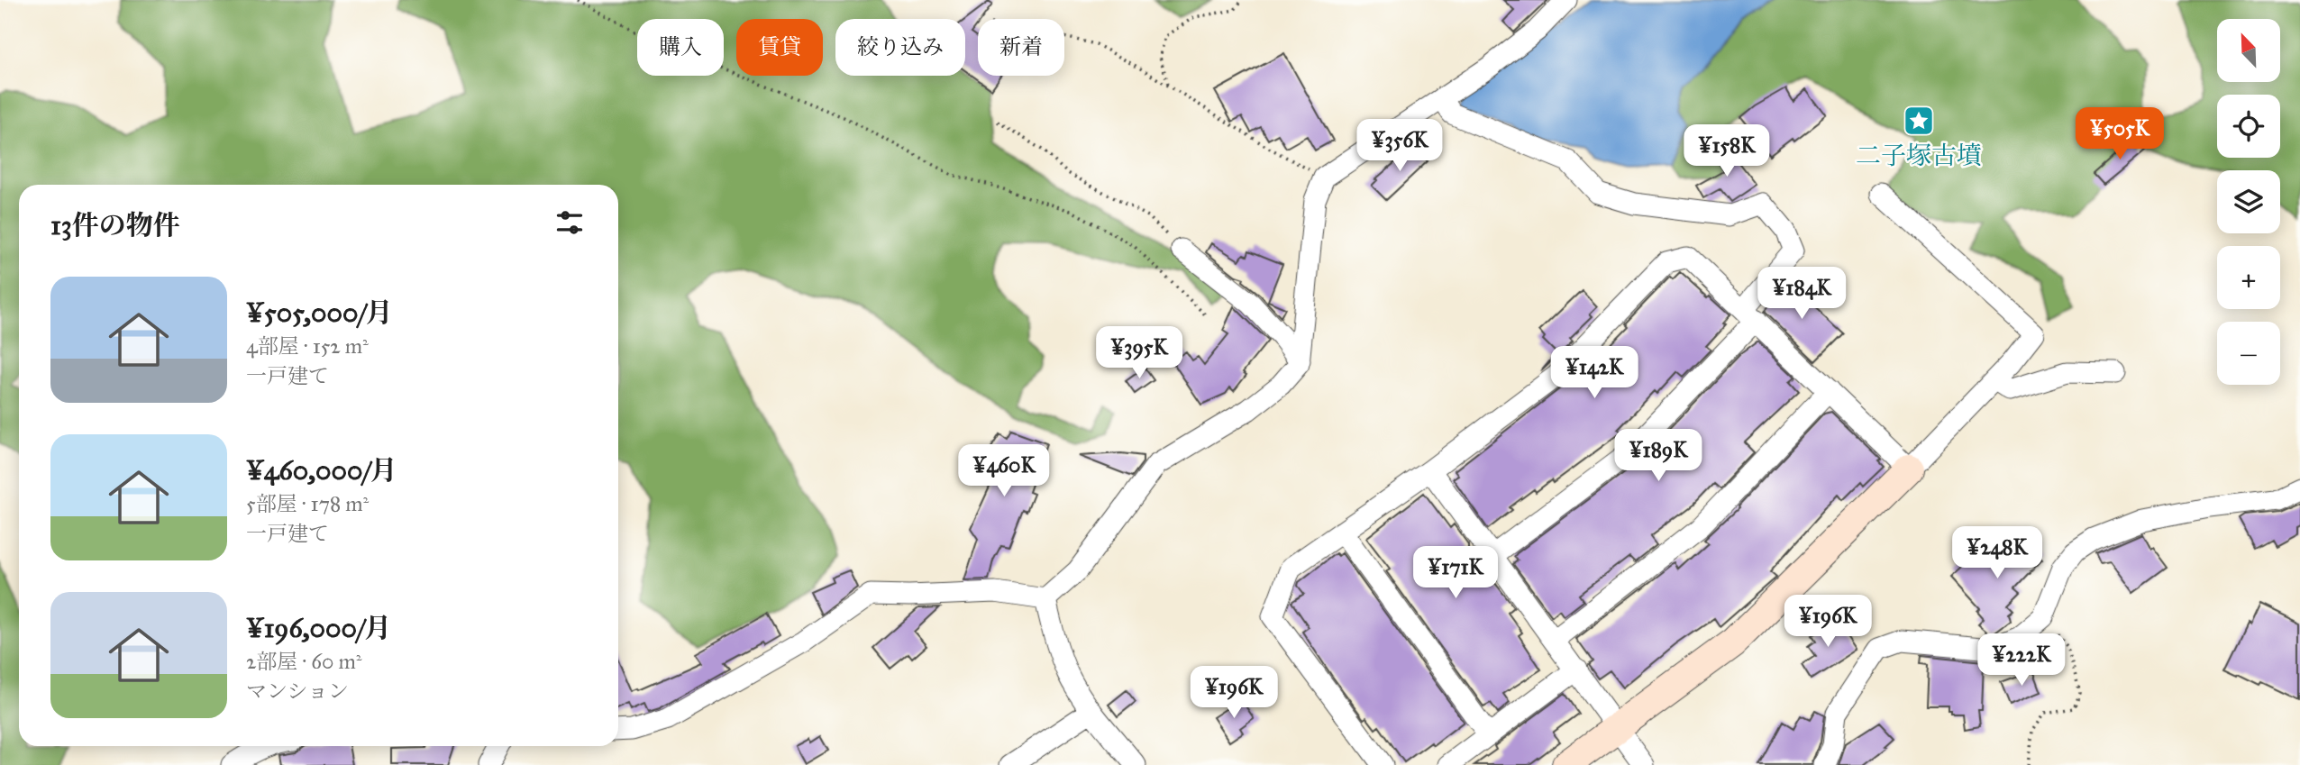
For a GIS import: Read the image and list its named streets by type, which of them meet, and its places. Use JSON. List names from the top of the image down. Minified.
{"places":{"place":["二子塚古墳"]},"north":"top left","page":{"map_buttons":["+","−"],"chip":["購入","賃貸","絞り込み","新着"],"price":["¥505K","¥356K","¥158K","¥184K","¥395K","¥142K","¥189K","¥460K","¥248K","¥171K","¥196K","¥222K","¥196K"],"heading":"13件の物件","list":[{"name":"¥505,000/月","note":"4部屋 · 152 m² · 一戸建て"},{"name":"¥460,000/月","note":"5部屋 · 178 m² · 一戸建て"},{"name":"¥196,000/月","note":"2部屋 · 60 m² · マンション"}]}}
